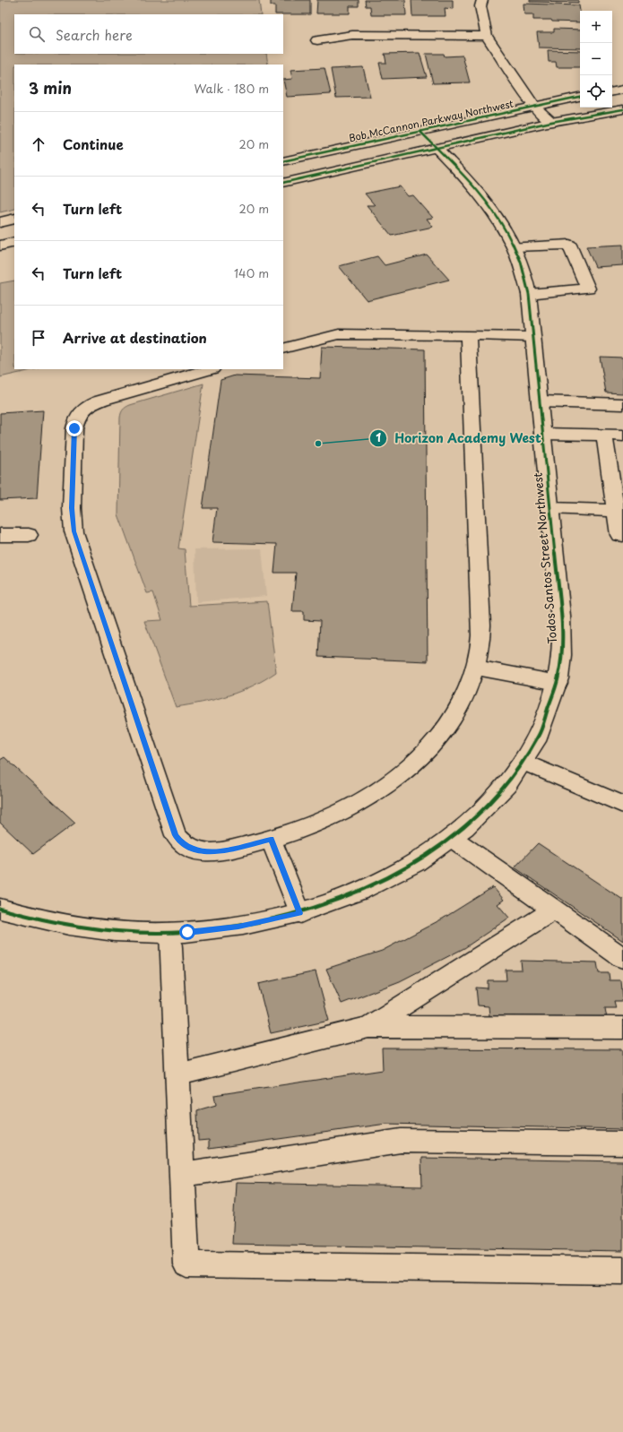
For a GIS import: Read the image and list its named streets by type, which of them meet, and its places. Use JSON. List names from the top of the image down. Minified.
{"streets":{"street":["Bob McCannon Parkway Northwest","Todos Santos Street Northwest"]},"crossings":[["Bob McCannon Parkway Northwest","Todos Santos Street Northwest"]],"places":["Horizon Academy West"],"page":{"map_buttons":["+","−"],"search":"Search here","heading":["3 min","Walk · 180 m"],"list":[["Continue","20 m"],["Turn left","20 m"],["Turn left","140 m"],"Arrive at destination"]}}
